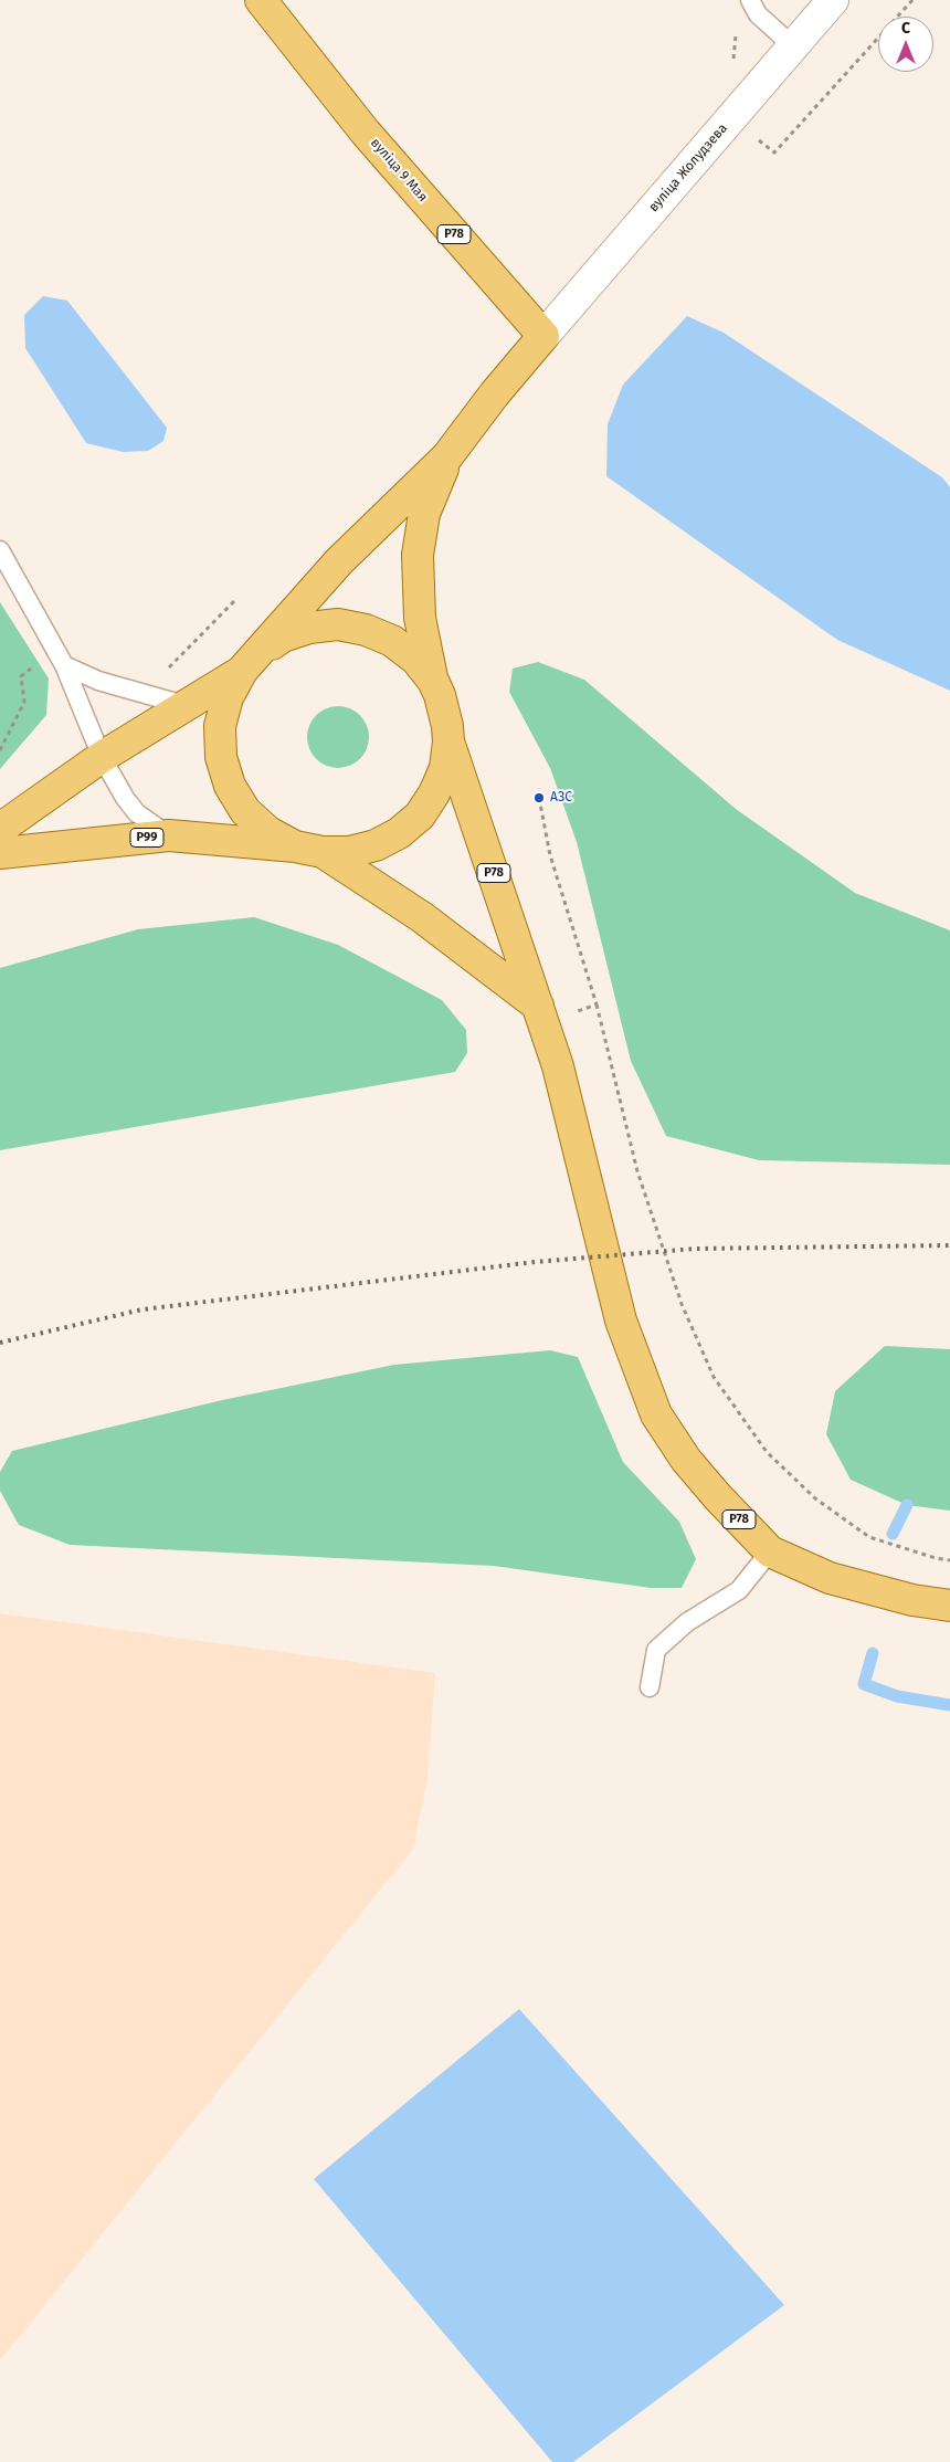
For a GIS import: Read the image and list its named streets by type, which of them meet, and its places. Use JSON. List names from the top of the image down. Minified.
{"streets":{"main road":["вуліца Жолудзева","вуліца 9 Мая","Р78","Р99"]},"crossings":[["вуліца Жолудзева","вуліца 9 Мая"],["вуліца Жолудзева","Р78"],["вуліца 9 Мая","Р78"],["Р78","Р99"]],"places":["АЗС"],"north":"top"}
